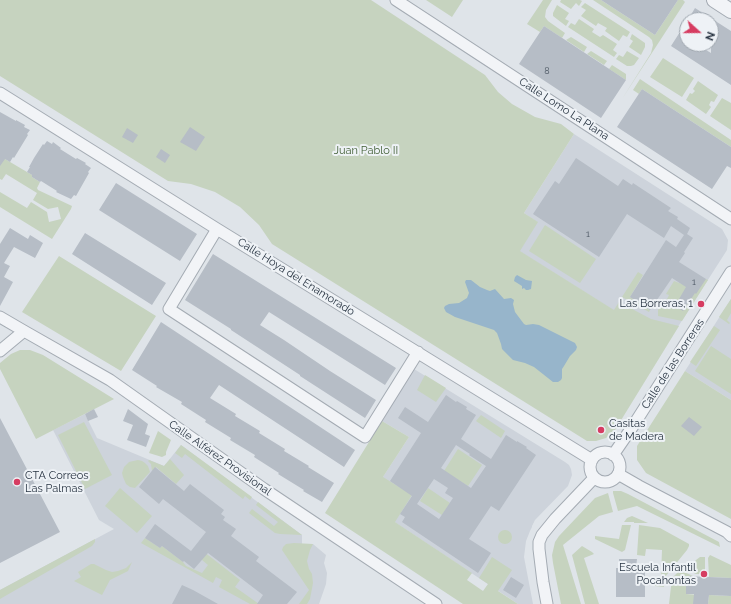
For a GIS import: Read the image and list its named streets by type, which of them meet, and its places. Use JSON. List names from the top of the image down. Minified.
{"streets":{"street":["Calle Lomo La Plana","Calle Hoya del Enamorado","Calle de las Borreras","Calle Alférez Provisional"]},"crossings":[["Calle Hoya del Enamorado","Calle de las Borreras"]],"parks":["Juan Pablo II"],"places":["Las Borreras, 1","Casitas de Madera","CTA Correos Las Palmas","Escuela Infantil Pocahontas"],"house_numbers":["8","1","1"],"north":"right"}
